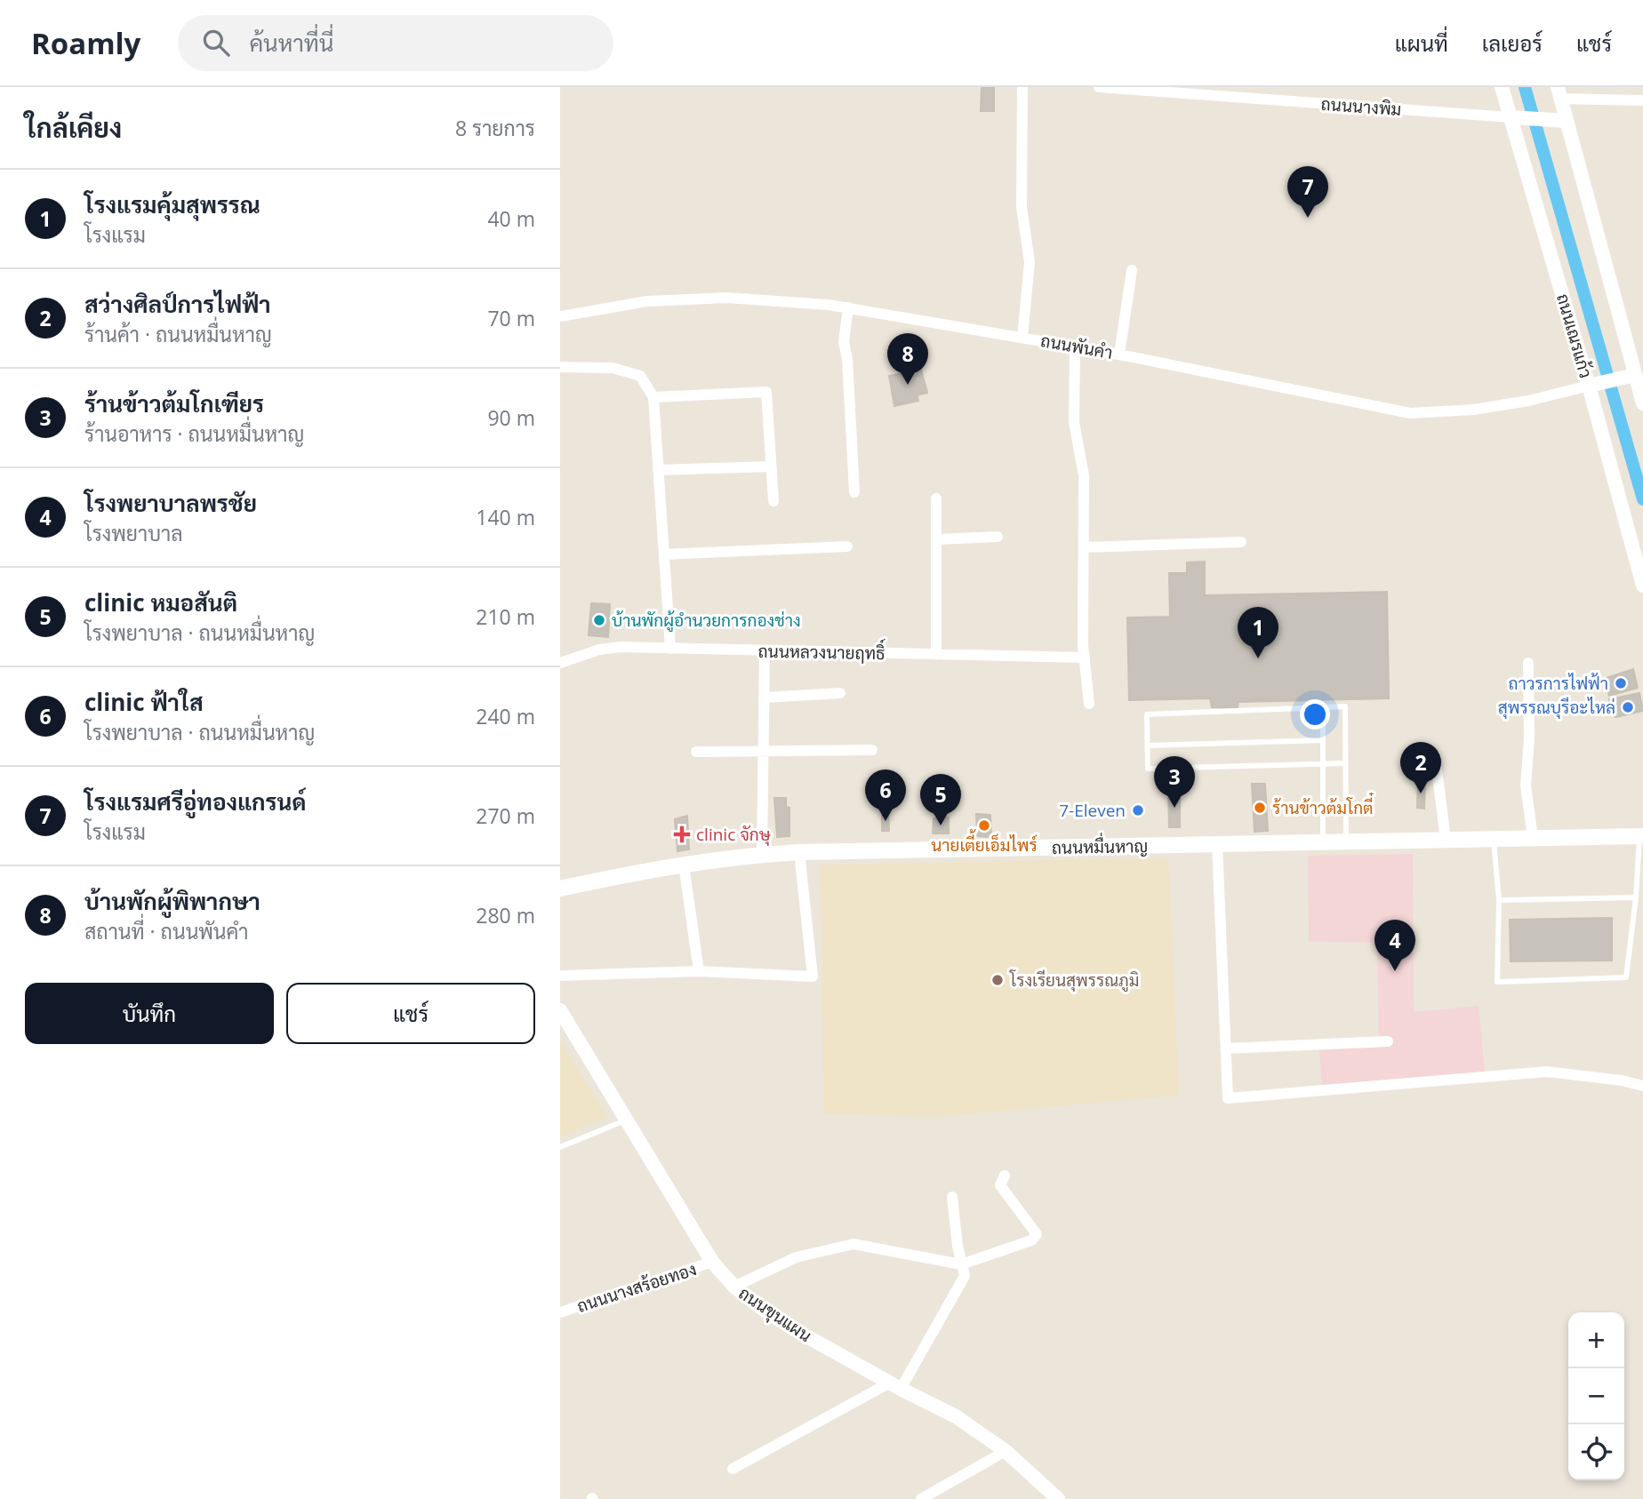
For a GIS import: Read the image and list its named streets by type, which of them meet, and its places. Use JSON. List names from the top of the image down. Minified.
{"streets":{"main road":["ถนนหมื่นหาญ"],"street":["ถนนนางพิม","ถนนเณรแก้ว","ถนนพันคำ","ถนนหลวงนายฤทธิ์","ถนนนางสร้อยทอง","ถนนขุนแผน"]},"crossings":[["ถนนนางพิม","ถนนเณรแก้ว"],["ถนนเณรแก้ว","ถนนพันคำ"],["ถนนนางสร้อยทอง","ถนนขุนแผน"]],"places":{"other":["บ้านพักผู้อำนวยการกองช่าง","ถาวรการไฟฟ้า","สุพรรณบุรีอะไหล่","ร้านข้าวต้มโกตี๋","7-Eleven","นายเตี้ยเอ็มไพร์","โรงเรียนสุพรรณภูมิ"],"health":["clinic จักษุ"]},"page":{"header":"Roamly","search":"ค้นหาที่นี่","nav":["แผนที่","เลเยอร์","แชร์"],"heading":["ใกล้เคียง","8 รายการ"],"pins":["7","8","1","2","3","6","5","4"],"list":[{"mark":"1","name":"โรงแรมคุ้มสุพรรณ","note":"โรงแรม","value":"40 m"},{"mark":"2","name":"สว่างศิลป์การไฟฟ้า","note":"ร้านค้า · ถนนหมื่นหาญ","value":"70 m"},{"mark":"3","name":"ร้านข้าวต้มโกเฑียร","note":"ร้านอาหาร · ถนนหมื่นหาญ","value":"90 m"},{"mark":"4","name":"โรงพยาบาลพรชัย","note":"โรงพยาบาล","value":"140 m"},{"mark":"5","name":"clinic หมอสันติ","note":"โรงพยาบาล · ถนนหมื่นหาญ","value":"210 m"},{"mark":"6","name":"clinic ฟ้าใส","note":"โรงพยาบาล · ถนนหมื่นหาญ","value":"240 m"},{"mark":"7","name":"โรงแรมศรีอู่ทองแกรนด์","note":"โรงแรม","value":"270 m"},{"mark":"8","name":"บ้านพักผู้พิพากษา","note":"สถานที่ · ถนนพันคำ","value":"280 m"}],"buttons":["บันทึก","แชร์"],"map_buttons":["+","−"]}}
